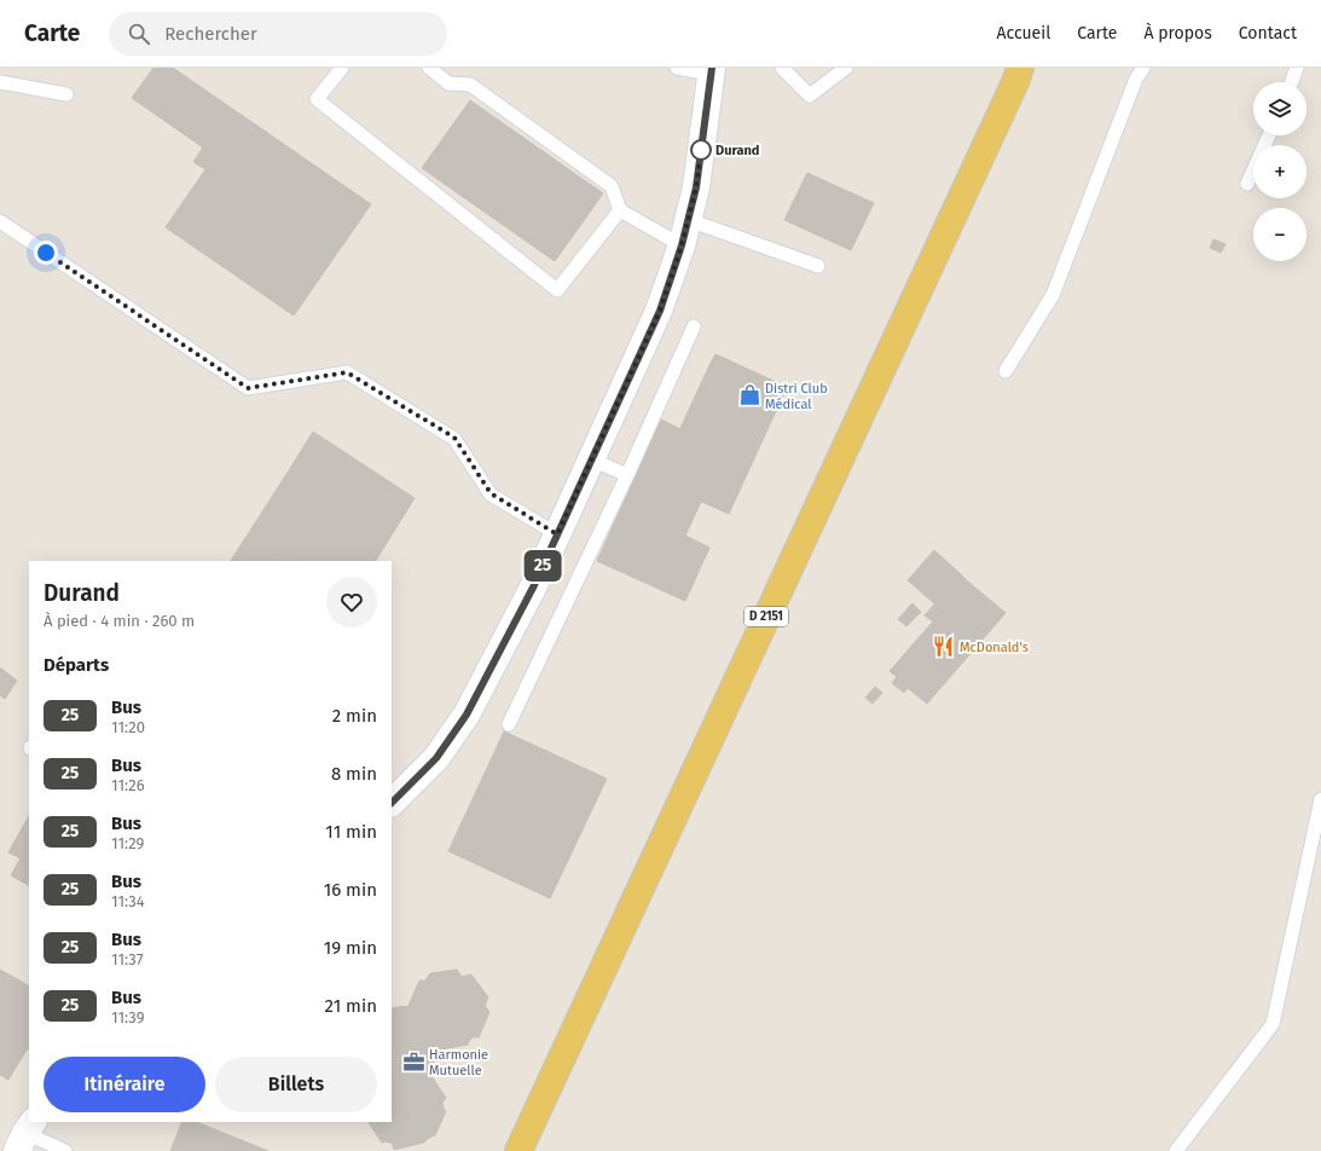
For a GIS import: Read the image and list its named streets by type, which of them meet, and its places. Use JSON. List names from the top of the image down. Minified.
{"streets":{"main road":["D 2151"]},"places":{"other":["Durand"],"shop":["Distri Club Médical"],"restaurant":["McDonald's"],"office":["Harmonie Mutuelle"]},"lines":["bus line 25"],"page":{"header":"Carte","search":"Rechercher","nav":["Accueil","Carte","À propos","Contact"],"on_map":"25","map_buttons":["+","−"],"heading":[["Durand","À pied · 4 min · 260 m"],"Départs"],"list":[{"mark":"25","name":"Bus","note":"11:20","value":"2 min"},{"mark":"25","name":"Bus","note":"11:26","value":"8 min"},{"mark":"25","name":"Bus","note":"11:29","value":"11 min"},{"mark":"25","name":"Bus","note":"11:34","value":"16 min"},{"mark":"25","name":"Bus","note":"11:37","value":"19 min"},{"mark":"25","name":"Bus","note":"11:39","value":"21 min"}],"buttons":["Itinéraire","Billets"]}}
